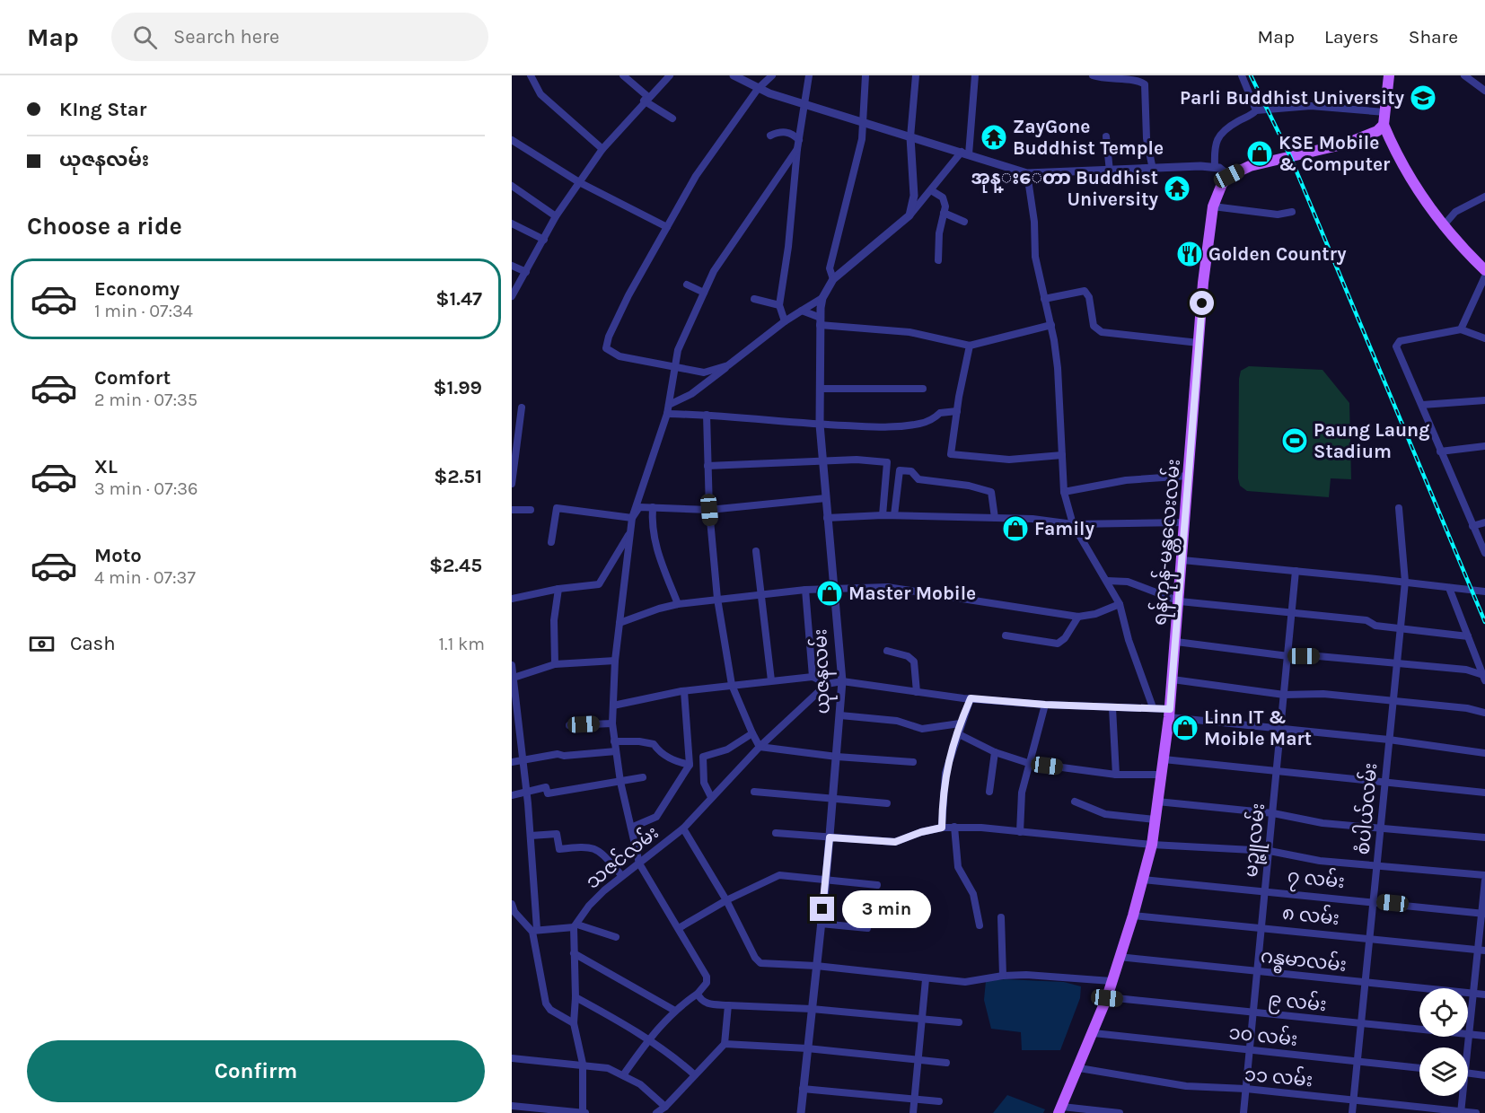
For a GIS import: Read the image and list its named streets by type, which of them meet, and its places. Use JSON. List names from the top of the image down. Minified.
{"streets":{"main road":["ရန်ကုန်-မန္တလေးလမ်း"],"street":["ယုဇနလမ်း","စံပါယ်လမ်း","မဉ္ဇူလမ်း","သဇင်လမ်း","၇ လမ်း","၈ လမ်း","ဂန္ဓမာလမ်း","၉ လမ်း","၁၀ လမ်း","၁၁ လမ်း"]},"crossings":[["ရန်ကုန်-မန္တလေးလမ်း","၇ လမ်း"],["ရန်ကုန်-မန္တလေးလမ်း","၈ လမ်း"],["ရန်ကုန်-မန္တလေးလမ်း","ဂန္ဓမာလမ်း"],["ရန်ကုန်-မန္တလေးလမ်း","၉ လမ်း"],["ရန်ကုန်-မန္တလေးလမ်း","၁၀ လမ်း"],["ရန်ကုန်-မန္တလေးလမ်း","၁၁ လမ်း"],["စံပါယ်လမ်း","၇ လမ်း"],["စံပါယ်လမ်း","၈ လမ်း"],["စံပါယ်လမ်း","ဂန္ဓမာလမ်း"],["စံပါယ်လမ်း","၉ လမ်း"],["စံပါယ်လမ်း","၁၀ လမ်း"],["စံပါယ်လမ်း","၁၁ လမ်း"],["မဉ္ဇူလမ်း","၇ လမ်း"],["မဉ္ဇူလမ်း","၈ လမ်း"],["မဉ္ဇူလမ်း","ဂန္ဓမာလမ်း"],["မဉ္ဇူလမ်း","၉ လမ်း"],["မဉ္ဇူလမ်း","၁၀ လမ်း"],["မဉ္ဇူလမ်း","၁၁ လမ်း"]],"places":{"school or university":["Parli Buddhist University"],"temple":["ZayGone Buddhist Temple","အုန္းေတာ Buddhist University"],"shop":["KSE Mobile & Computer","Family","Master Mobile","Linn IT & Moible Mart"],"restaurant":["Golden Country"],"sports":["Paung Laung Stadium"]},"page":{"header":"Map","search":"Search here","nav":["Map","Layers","Share"],"banner":["KIng Star","ယုဇနလမ်း"],"heading":"Choose a ride","list":[{"name":"Economy","note":"1 min · 07:34","value":"$1.47"},{"name":"Comfort","note":"2 min · 07:35","value":"$1.99"},{"name":"XL","note":"3 min · 07:36","value":"$2.51"},{"name":"Moto","note":"4 min · 07:37","value":"$2.45"}],"pay":["Cash","1.1 km"],"bubble":"3 min","buttons":"Confirm"}}
